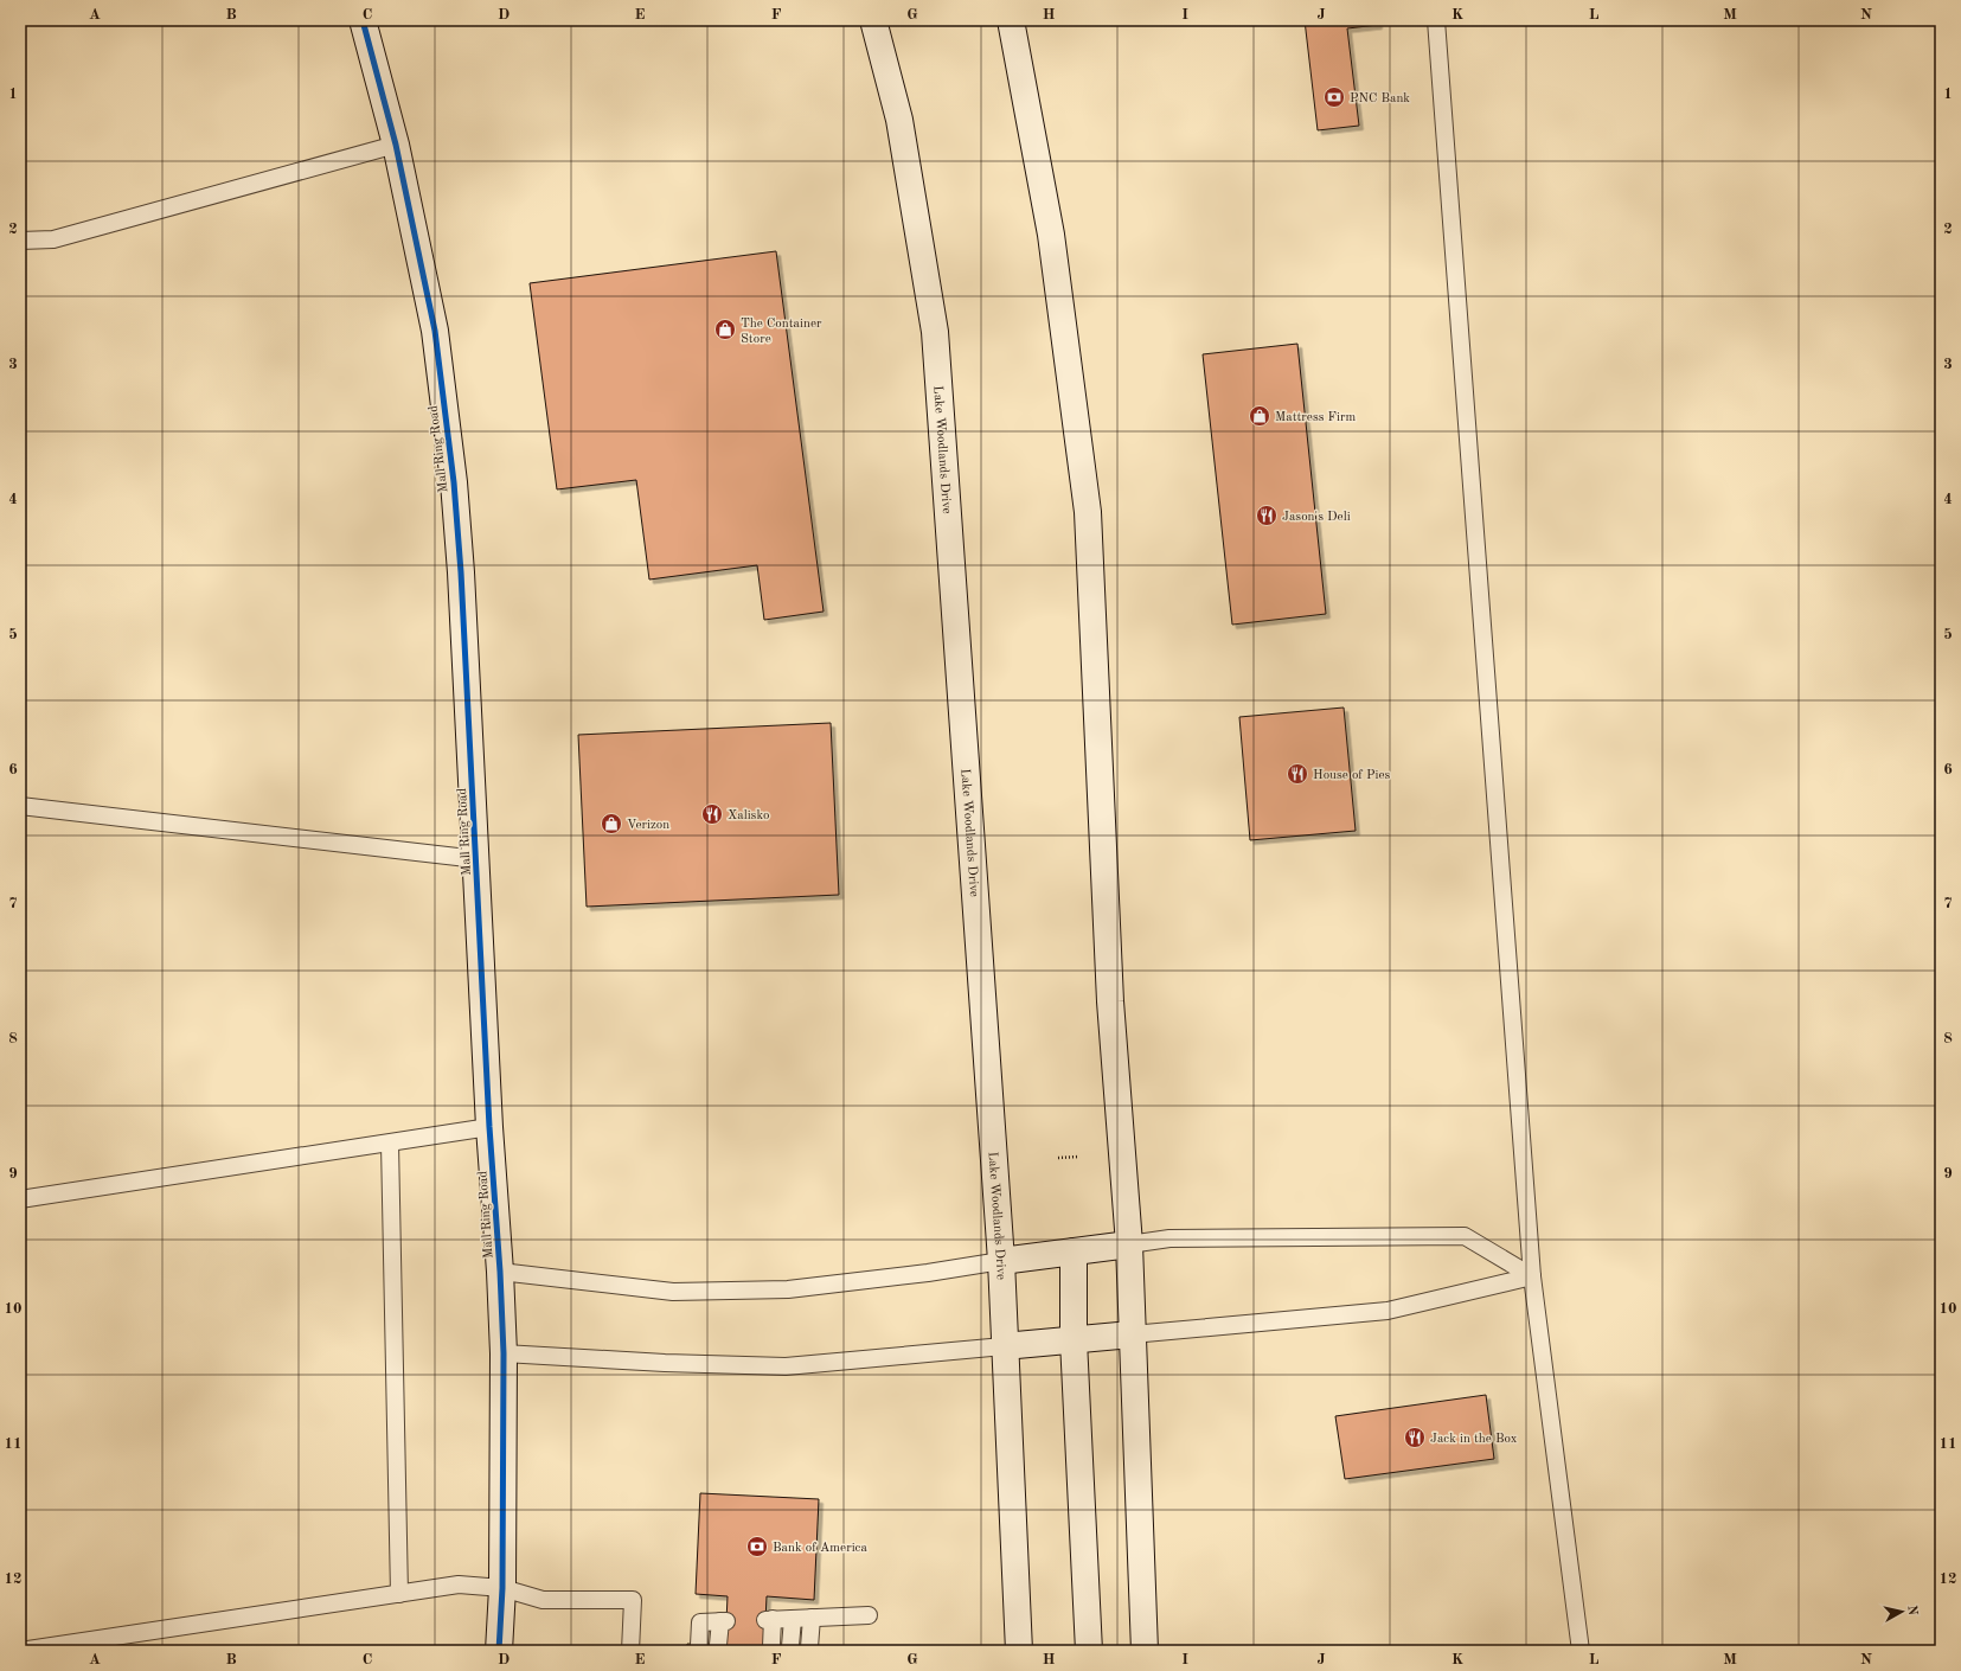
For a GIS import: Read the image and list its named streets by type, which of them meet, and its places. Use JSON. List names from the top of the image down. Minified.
{"streets":{"main road":["Mall Ring Road","Lake Woodlands Drive"]},"places":{"bank":["PNC Bank","Bank of America"],"shop":["The Container Store","Mattress Firm","Verizon"],"restaurant":["Jason's Deli","House of Pies","Xalisko","Jack in the Box"]},"north":"right","grid":{"columns":["A","B","C","D","E","F","G","H","I","J","K","L","M","N"],"rows":["1","2","3","4","5","6","7","8","9","10","11","12"]}}
